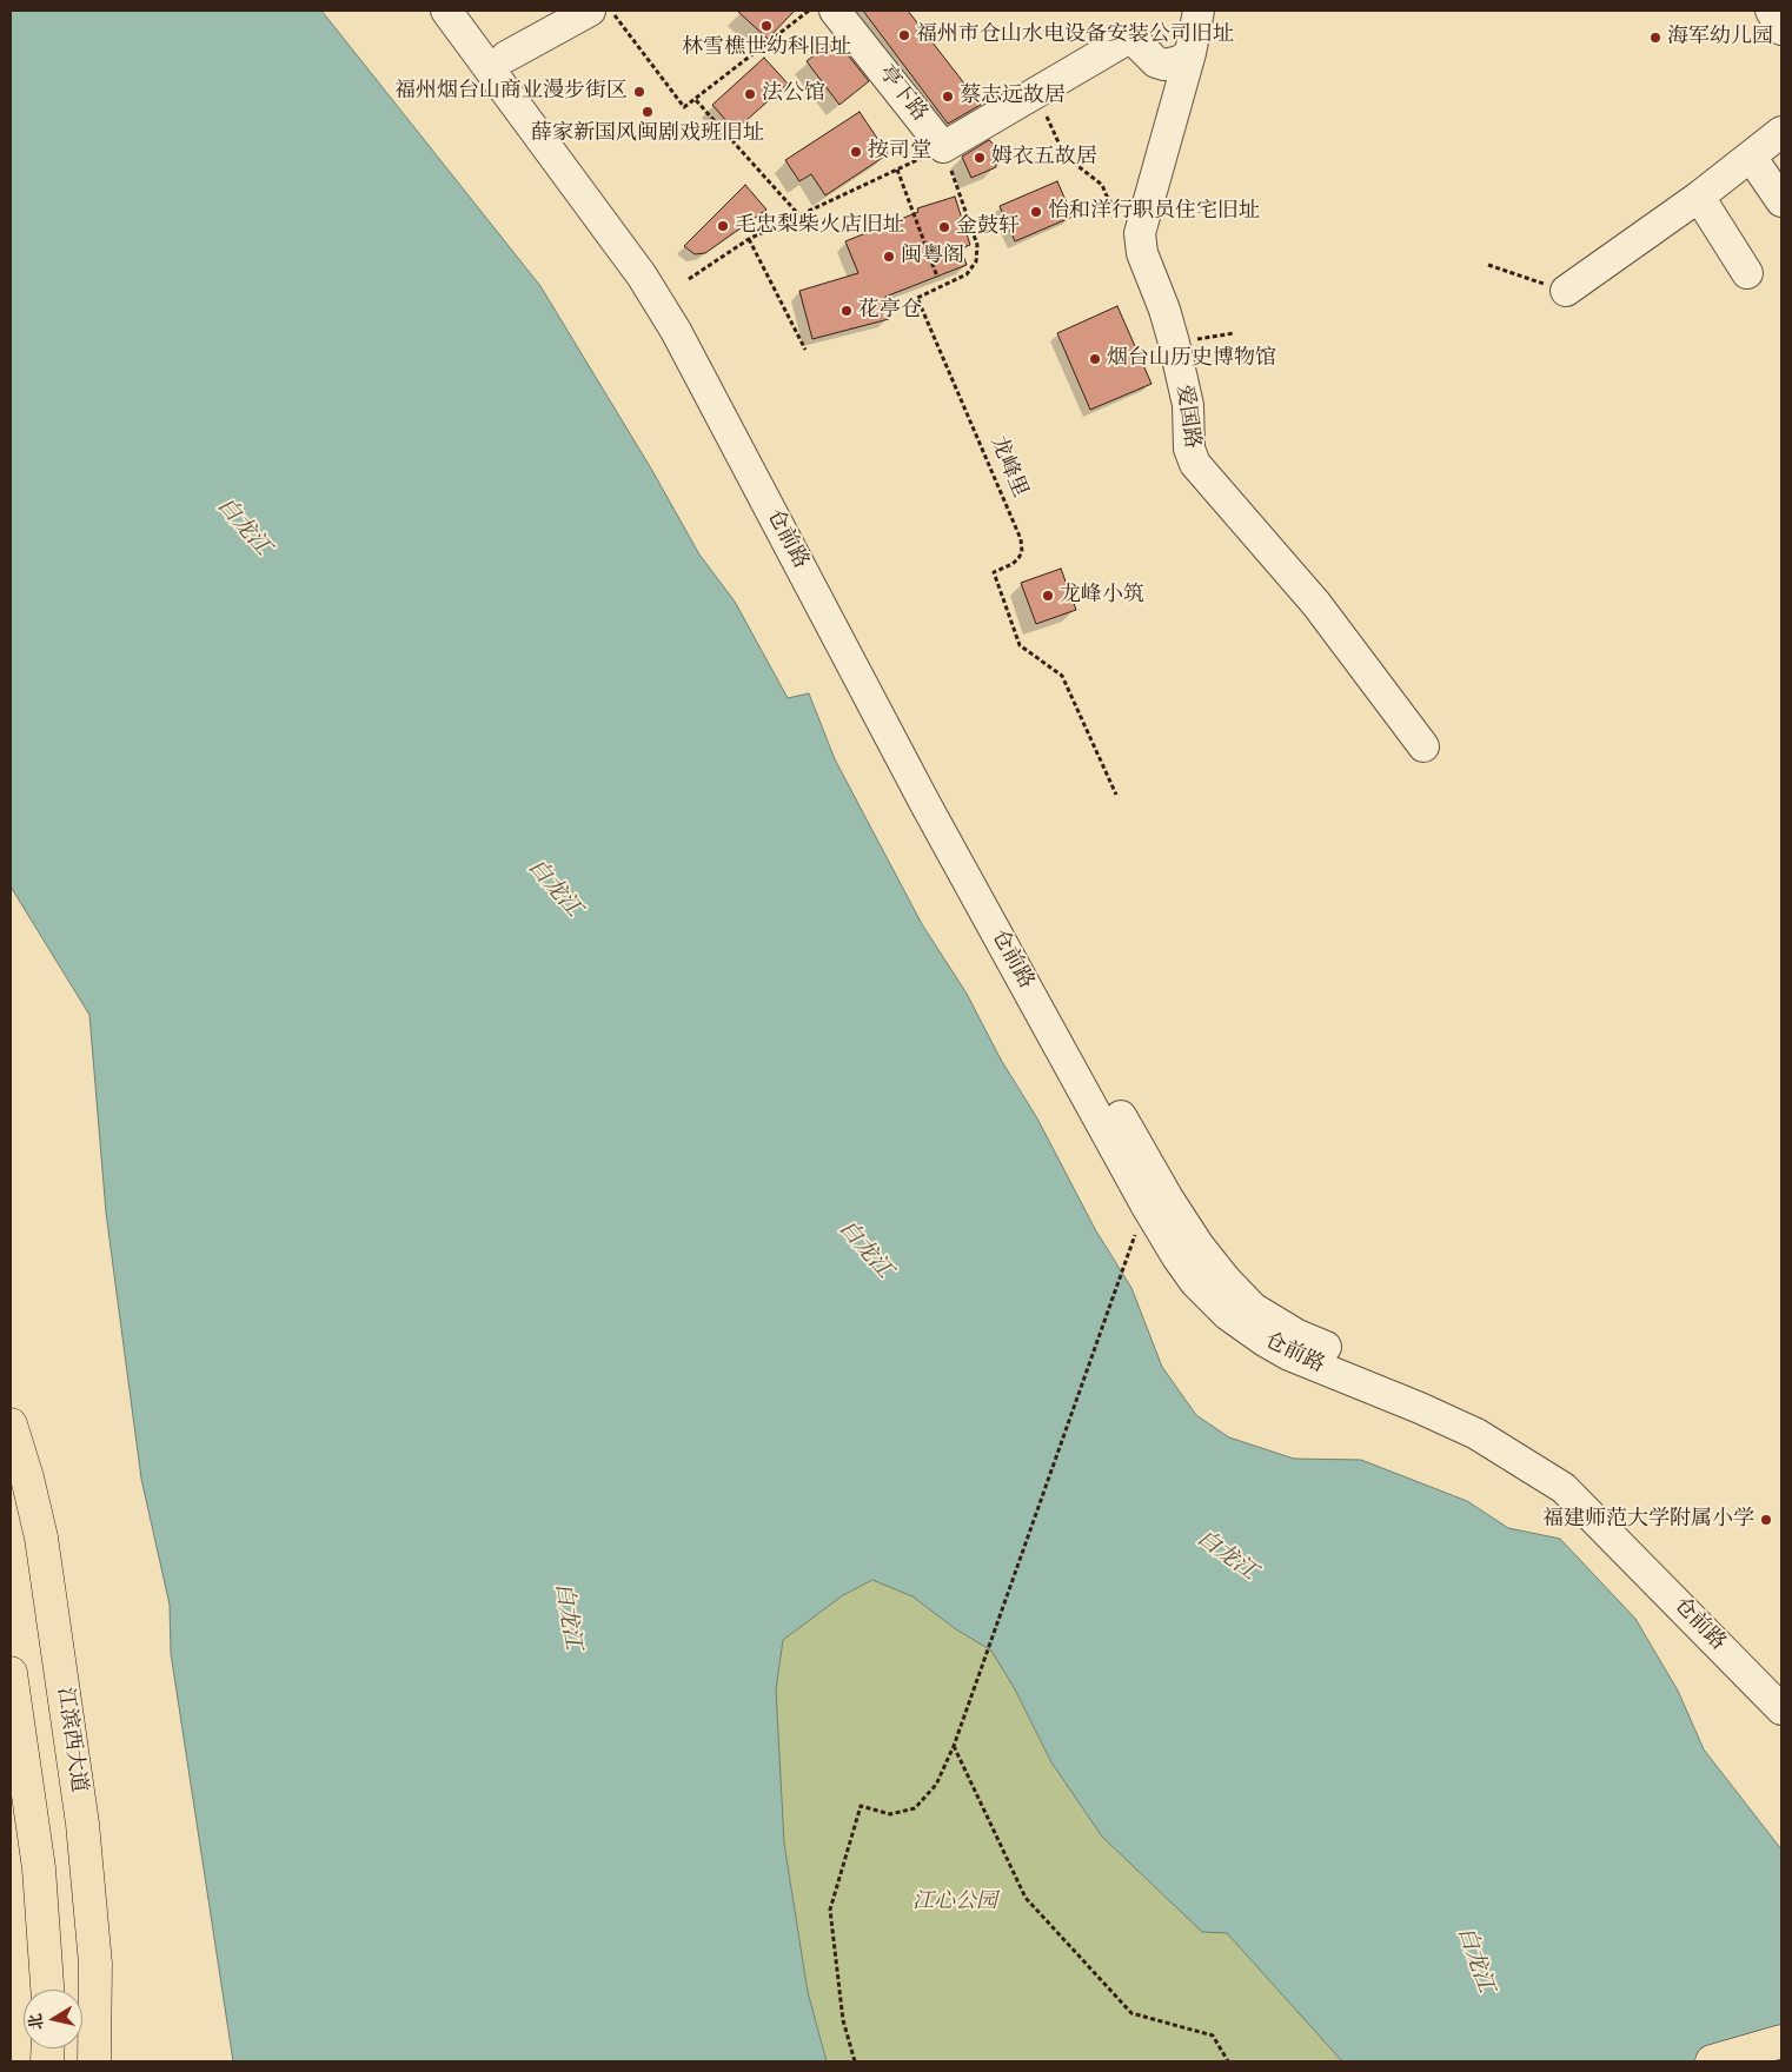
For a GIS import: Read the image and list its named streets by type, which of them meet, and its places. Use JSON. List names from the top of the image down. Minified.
{"streets":{"main road":["江滨西大道"],"street":["亭下路","爱国路","仓前路"],"path":["龙峰里"]},"crossings":[["亭下路","龙峰里"]],"water":["白龙江"],"parks":["江心公园"],"places":["林雪樵世幼科旧址","福州市仓山水电设备安装公司旧址","海军幼儿园","福州烟台山商业漫步街区","法公馆","蔡志远故居","薛家新国风闽剧戏班旧址","按司堂","姆衣五故居","怡和洋行职员住宅旧址","毛忠梨柴火店旧址","金鼓轩","闽粤阁","花亭仓","烟台山历史博物馆","龙峰小筑","福建师范大学附属小学"],"north":"left"}
